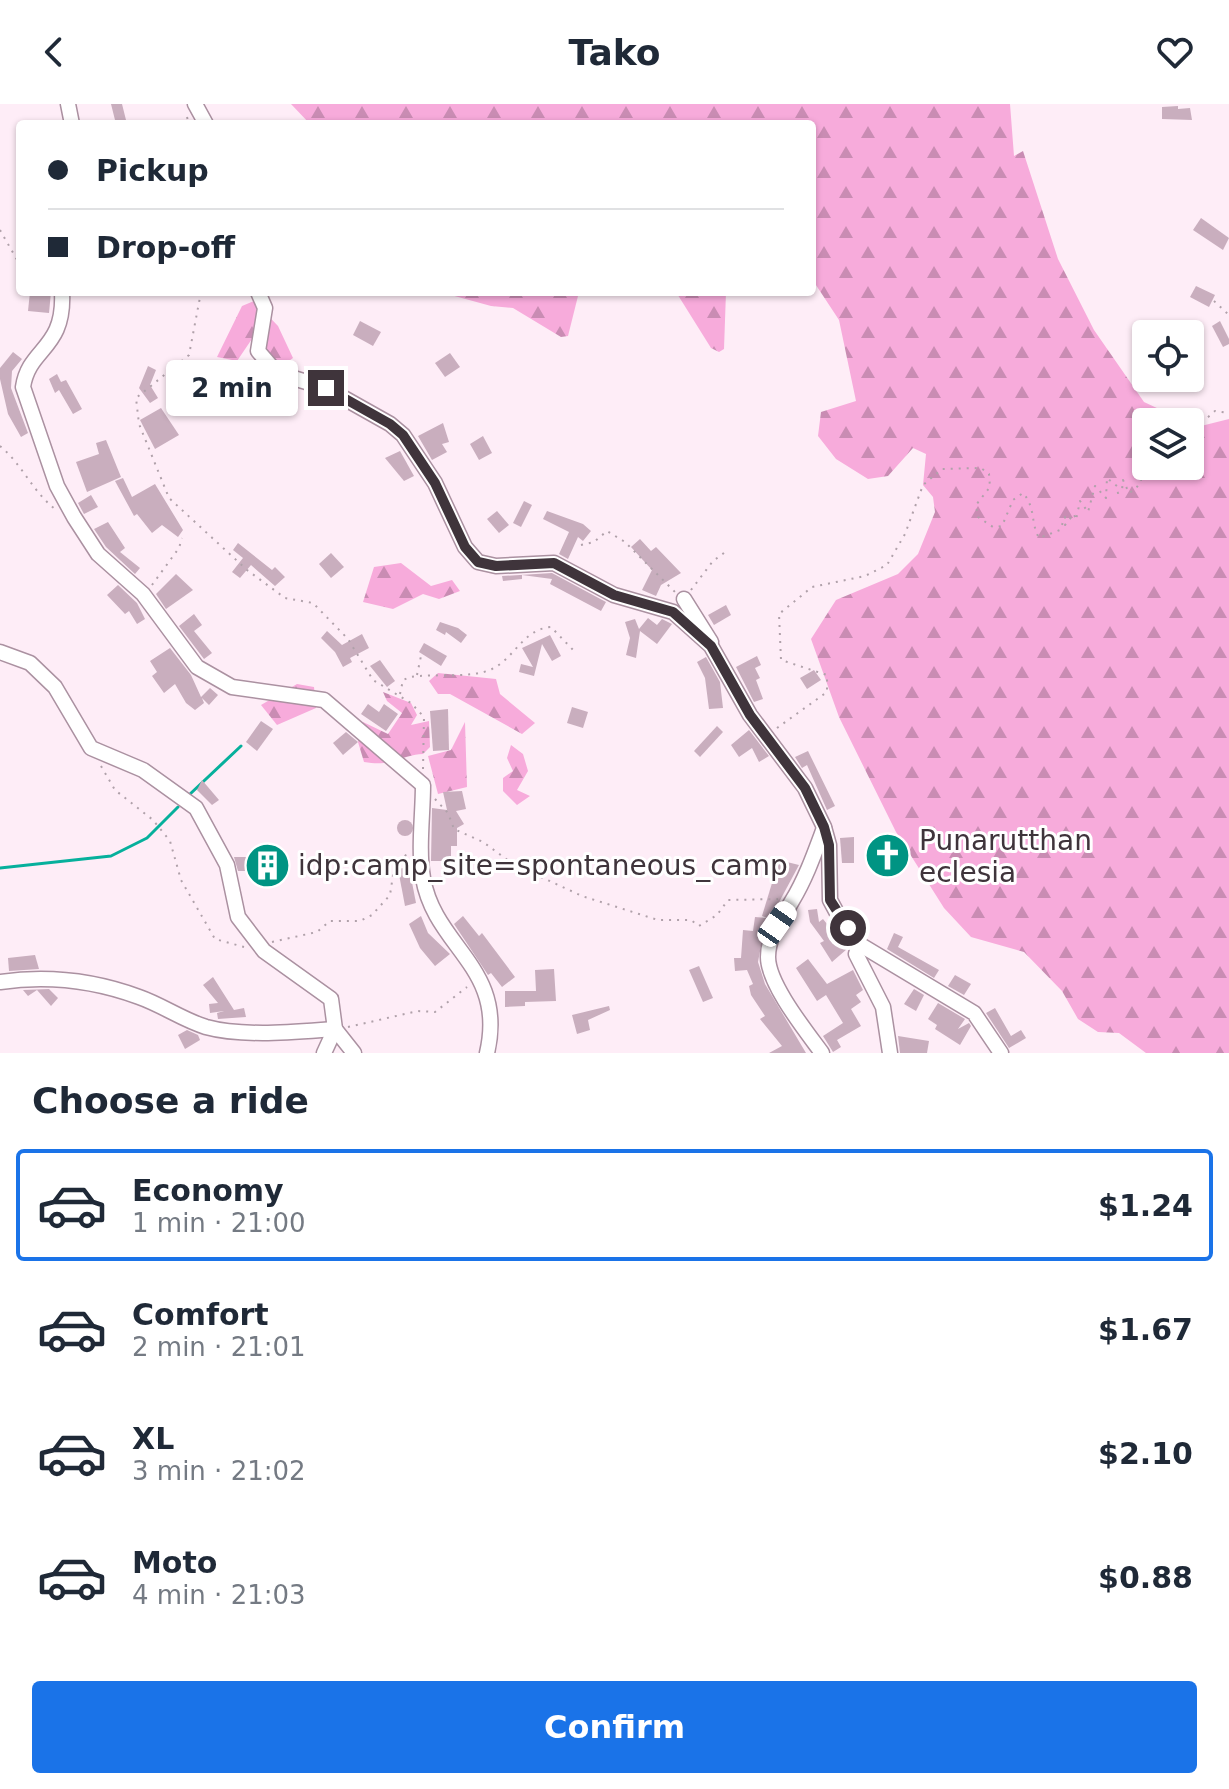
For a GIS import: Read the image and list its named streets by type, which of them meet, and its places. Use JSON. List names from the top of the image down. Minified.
{"places":{"church":["Punarutthan eclesia"],"building":["idp:camp_site=spontaneous_camp"]},"page":{"header":"Tako","banner":["Pickup","Drop-off"],"bubble":"2 min","heading":"Choose a ride","list":[{"name":"Economy","note":"1 min · 21:00","value":"$1.24"},{"name":"Comfort","note":"2 min · 21:01","value":"$1.67"},{"name":"XL","note":"3 min · 21:02","value":"$2.10"},{"name":"Moto","note":"4 min · 21:03","value":"$0.88"}],"buttons":"Confirm"}}
